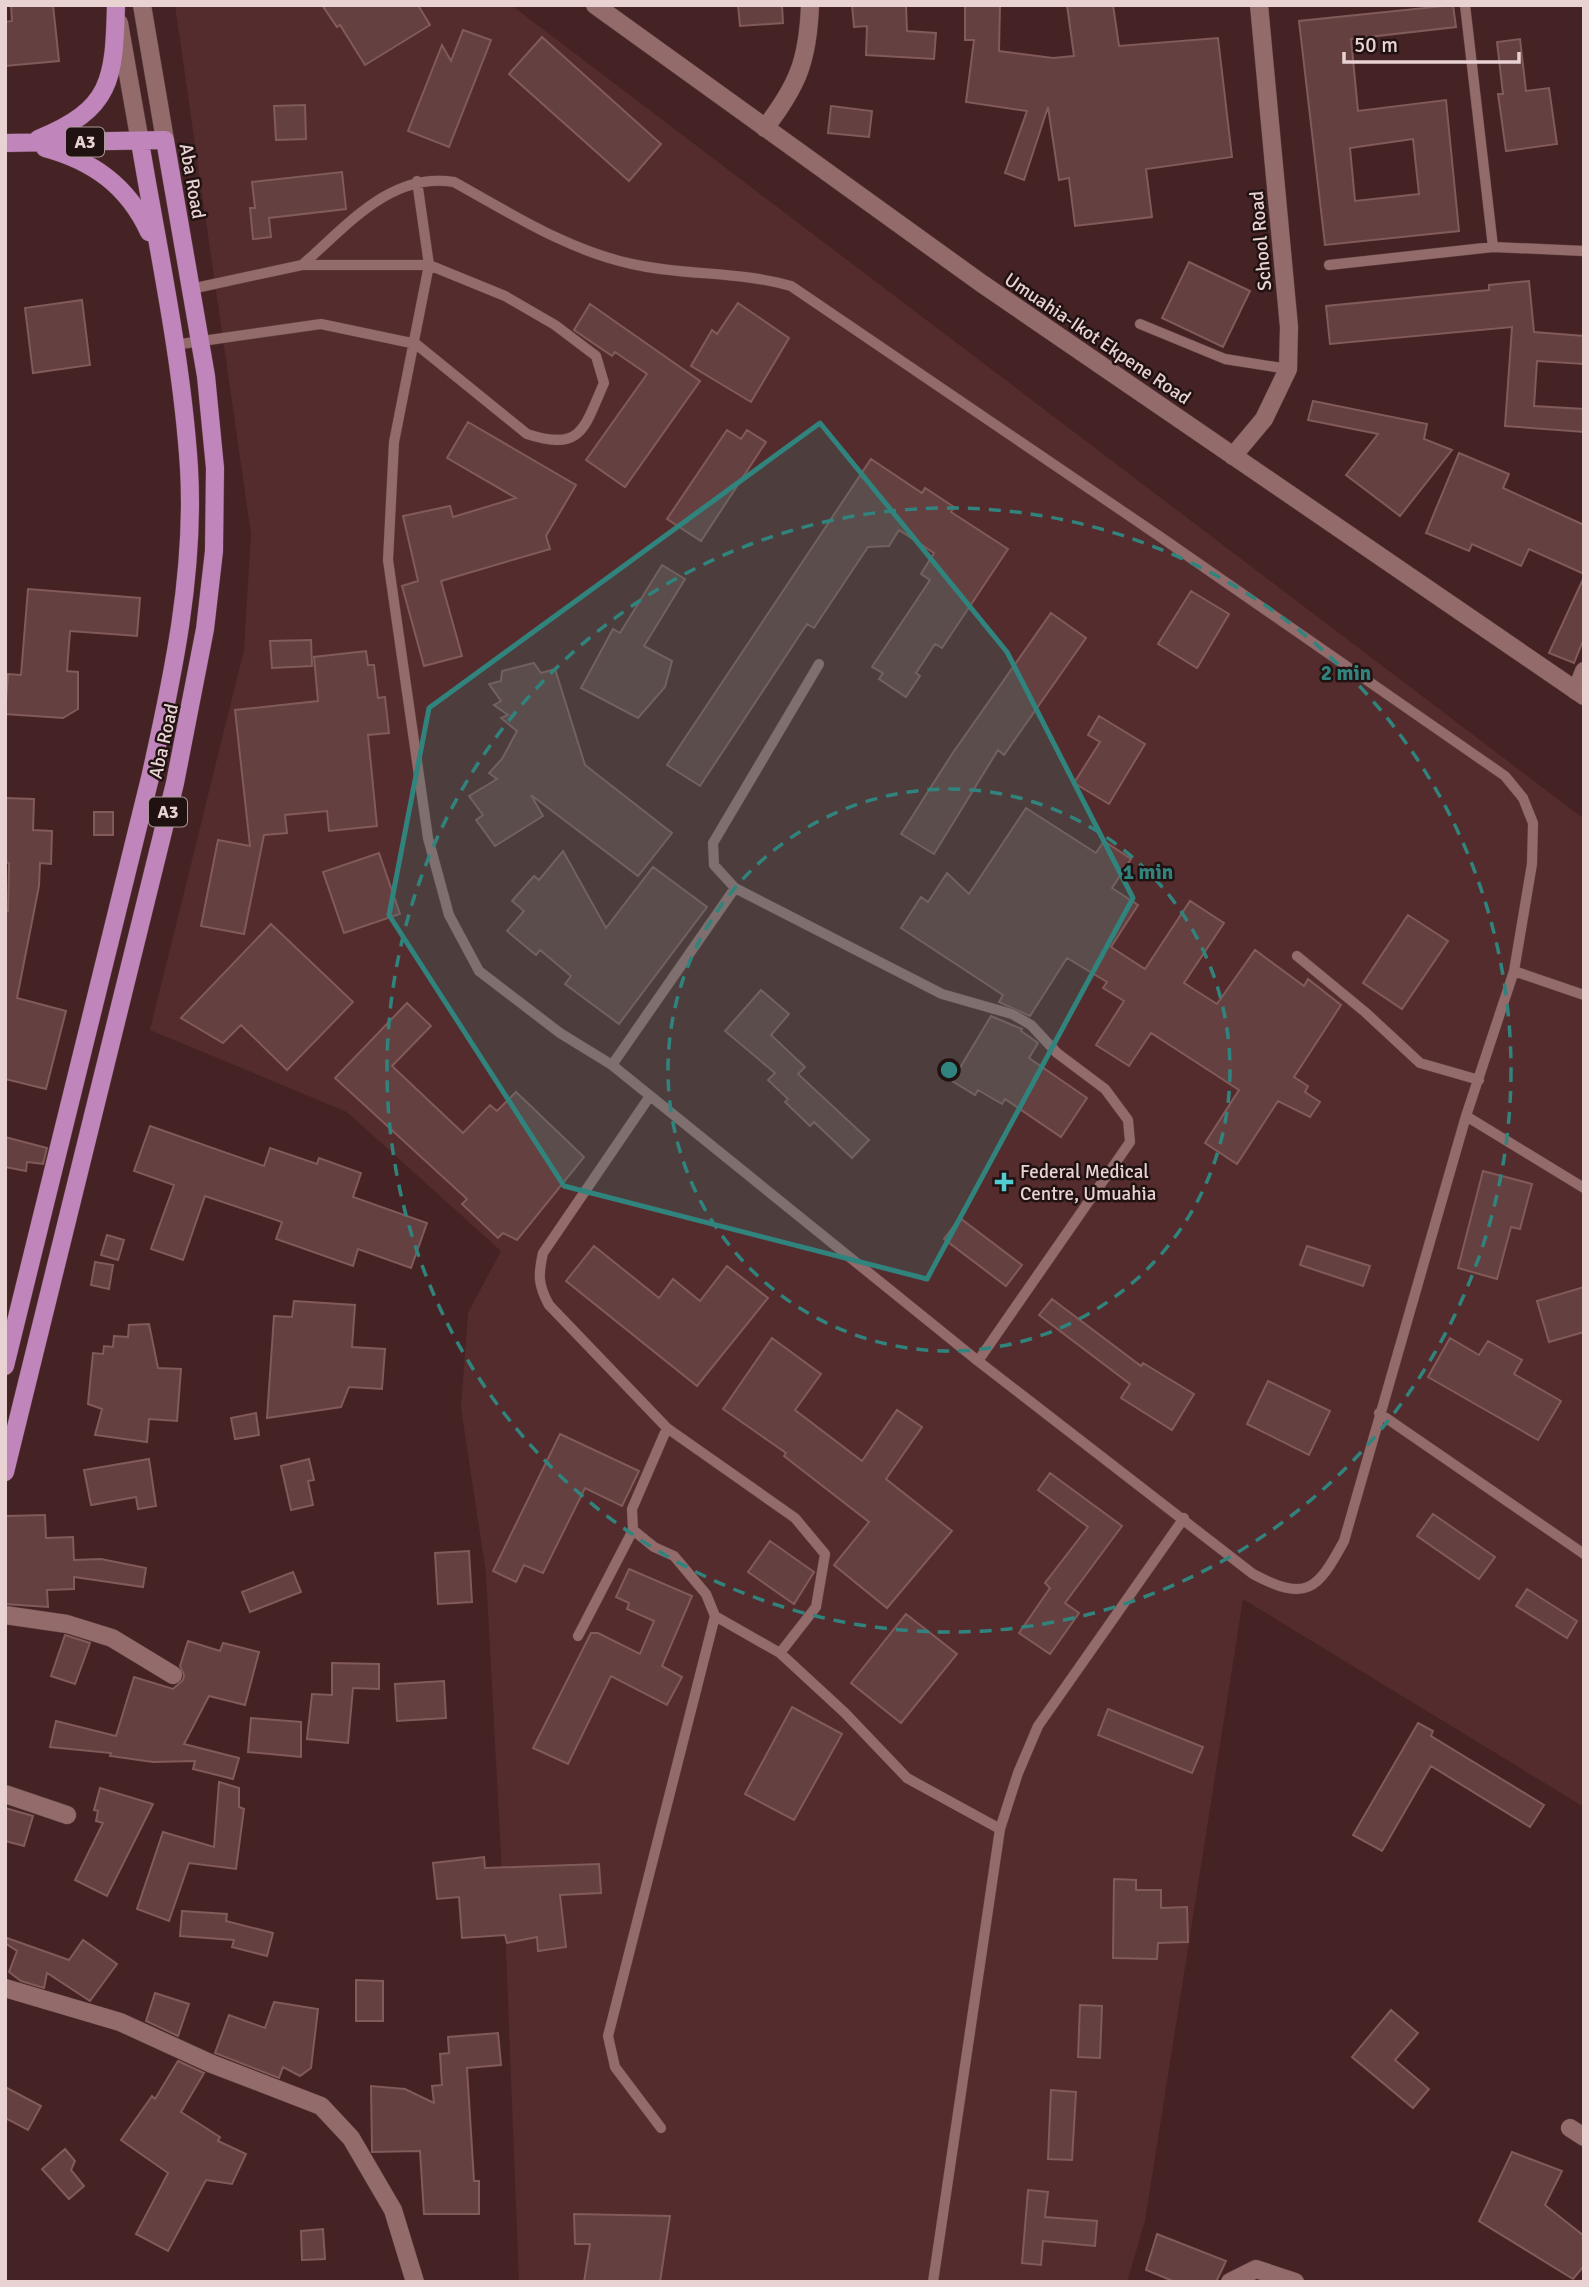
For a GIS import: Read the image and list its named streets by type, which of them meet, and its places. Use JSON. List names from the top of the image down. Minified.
{"streets":{"main road":["A3","Aba Road"],"street":["School Road","Umuahia-Ikot Ekpene Road"]},"crossings":[["A3","Aba Road"],["School Road","Umuahia-Ikot Ekpene Road"]],"places":{"health":["Federal Medical Centre, Umuahia"]},"scale_bar":"50 m","rings":["2 min","1 min"]}
